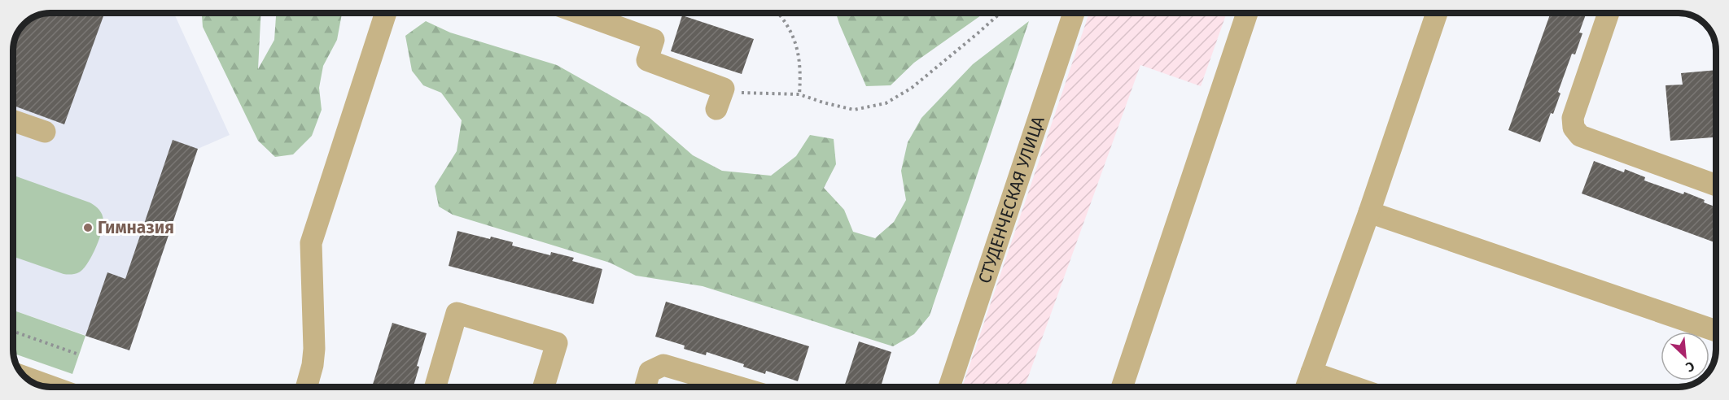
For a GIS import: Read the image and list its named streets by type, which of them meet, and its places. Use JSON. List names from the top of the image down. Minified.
{"streets":{"street":["СТУДЕНЧЕСКАЯ УЛИЦА"]},"places":["Гимназия"],"north":"bottom right"}
